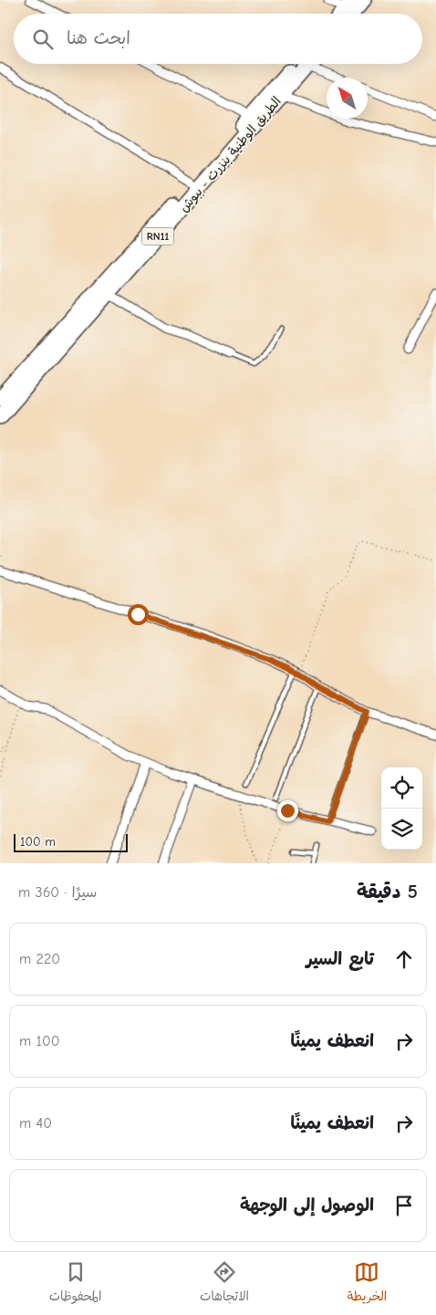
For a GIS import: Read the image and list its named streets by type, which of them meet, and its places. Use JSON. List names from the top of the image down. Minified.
{"streets":{"main road":["الطريق الوطنية بنزرت - ببوش","RN11"]},"scale_bar":"100 m","north":"top left","page":{"search":"ابحث هنا","scale":"100 m","heading":["5 دقيقة","سيرًا · 360 m"],"list":[["تابع السير","220 m"],["انعطف يمينًا","100 m"],["انعطف يمينًا","40 m"],"الوصول إلى الوجهة"],"nav":["الخريطة","الاتجاهات","المحفوظات"]}}
